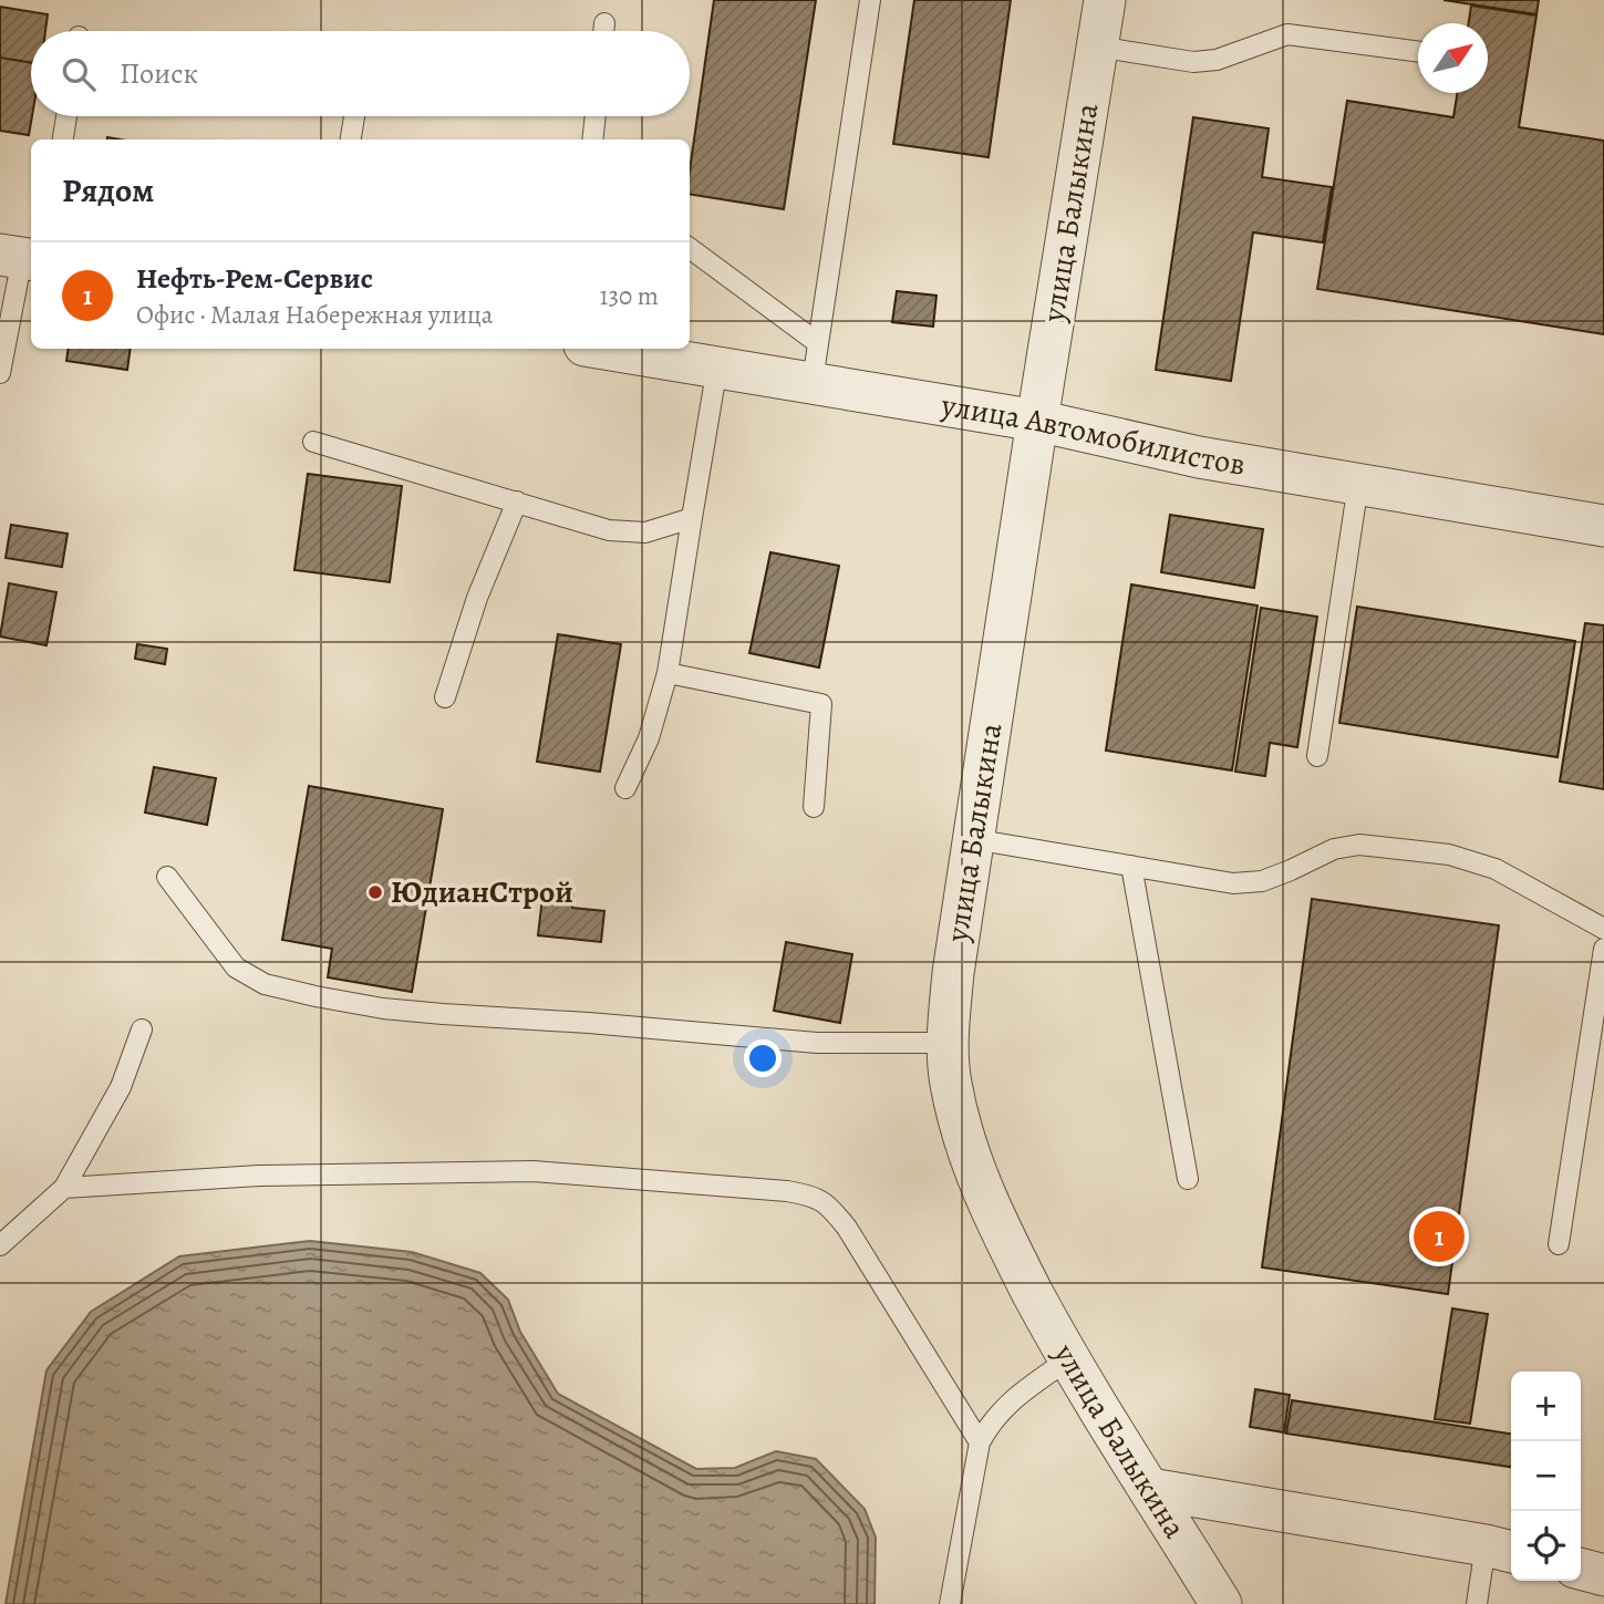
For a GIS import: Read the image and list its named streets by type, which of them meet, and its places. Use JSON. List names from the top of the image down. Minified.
{"streets":{"street":["улица Балыкина","улица Автомобилистов"]},"crossings":[["улица Балыкина","улица Автомобилистов"]],"places":["ЮдианСтрой"],"north":"top right","page":{"search":"Поиск","heading":"Рядом","list":[{"mark":"1","name":"Нефть-Рем-Сервис","note":"Офис · Малая Набережная улица","value":"130 m"}],"pins":"1","map_buttons":["+","−"]}}
